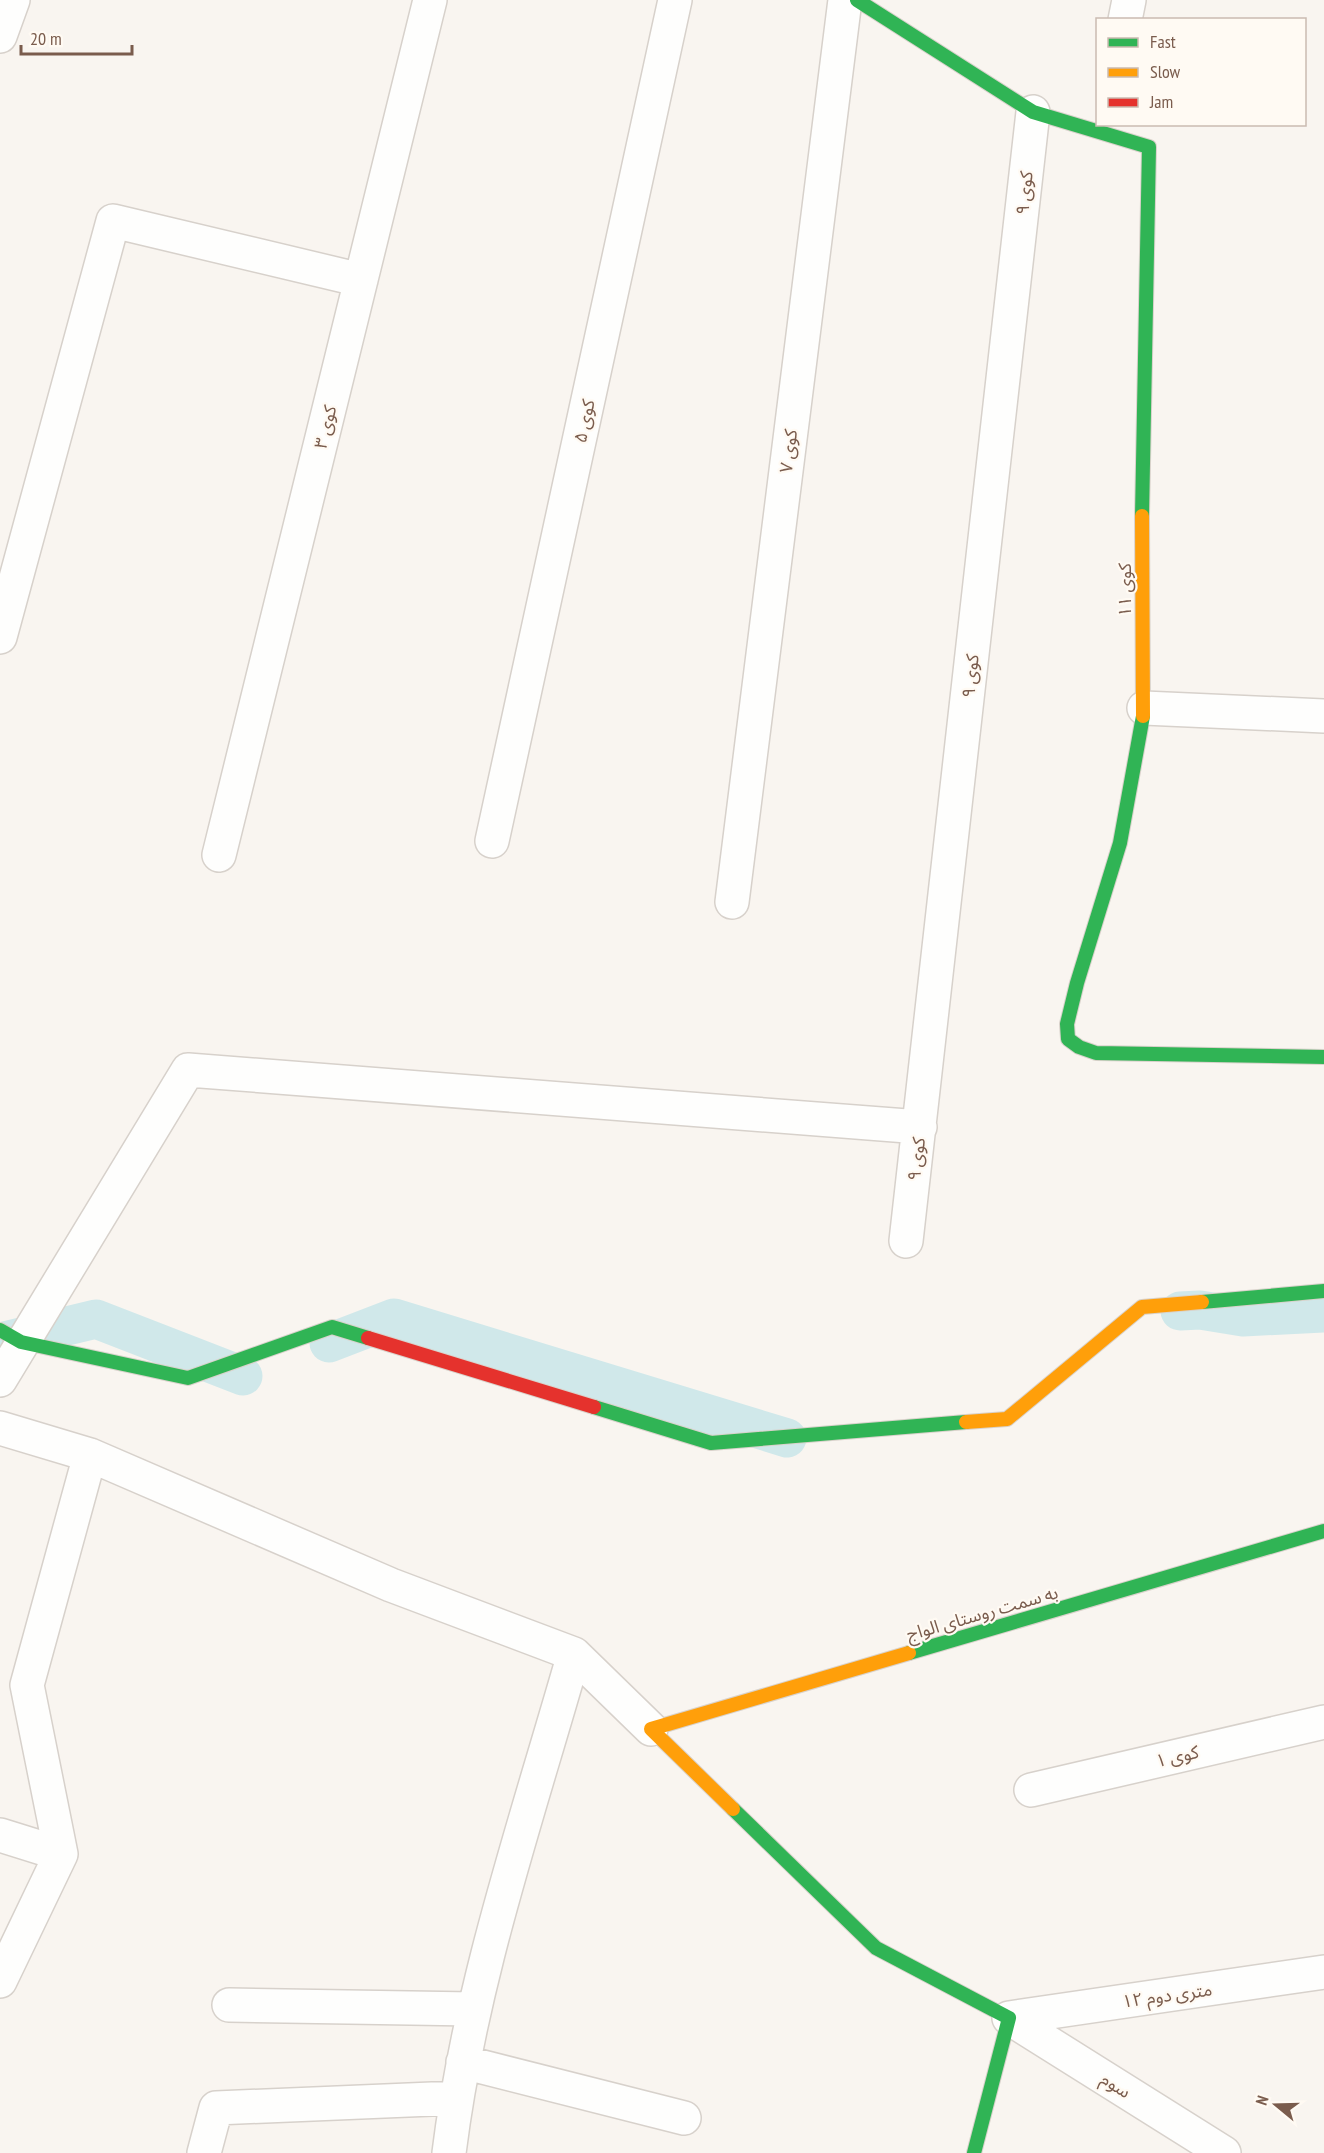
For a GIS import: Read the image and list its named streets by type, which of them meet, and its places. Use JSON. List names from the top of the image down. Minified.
{"streets":{"street":["کوی ۹","کوی ۵","کوی ۳","کوی ۷","کوی ۱۱","به سمت روستای الواج","کوی ۱","۱۲ متری دوم","سوم"]},"crossings":[["۱۲ متری دوم","سوم"]],"legend":["Fast","Slow","Jam"],"scale_bar":"20 m","north":"left"}
